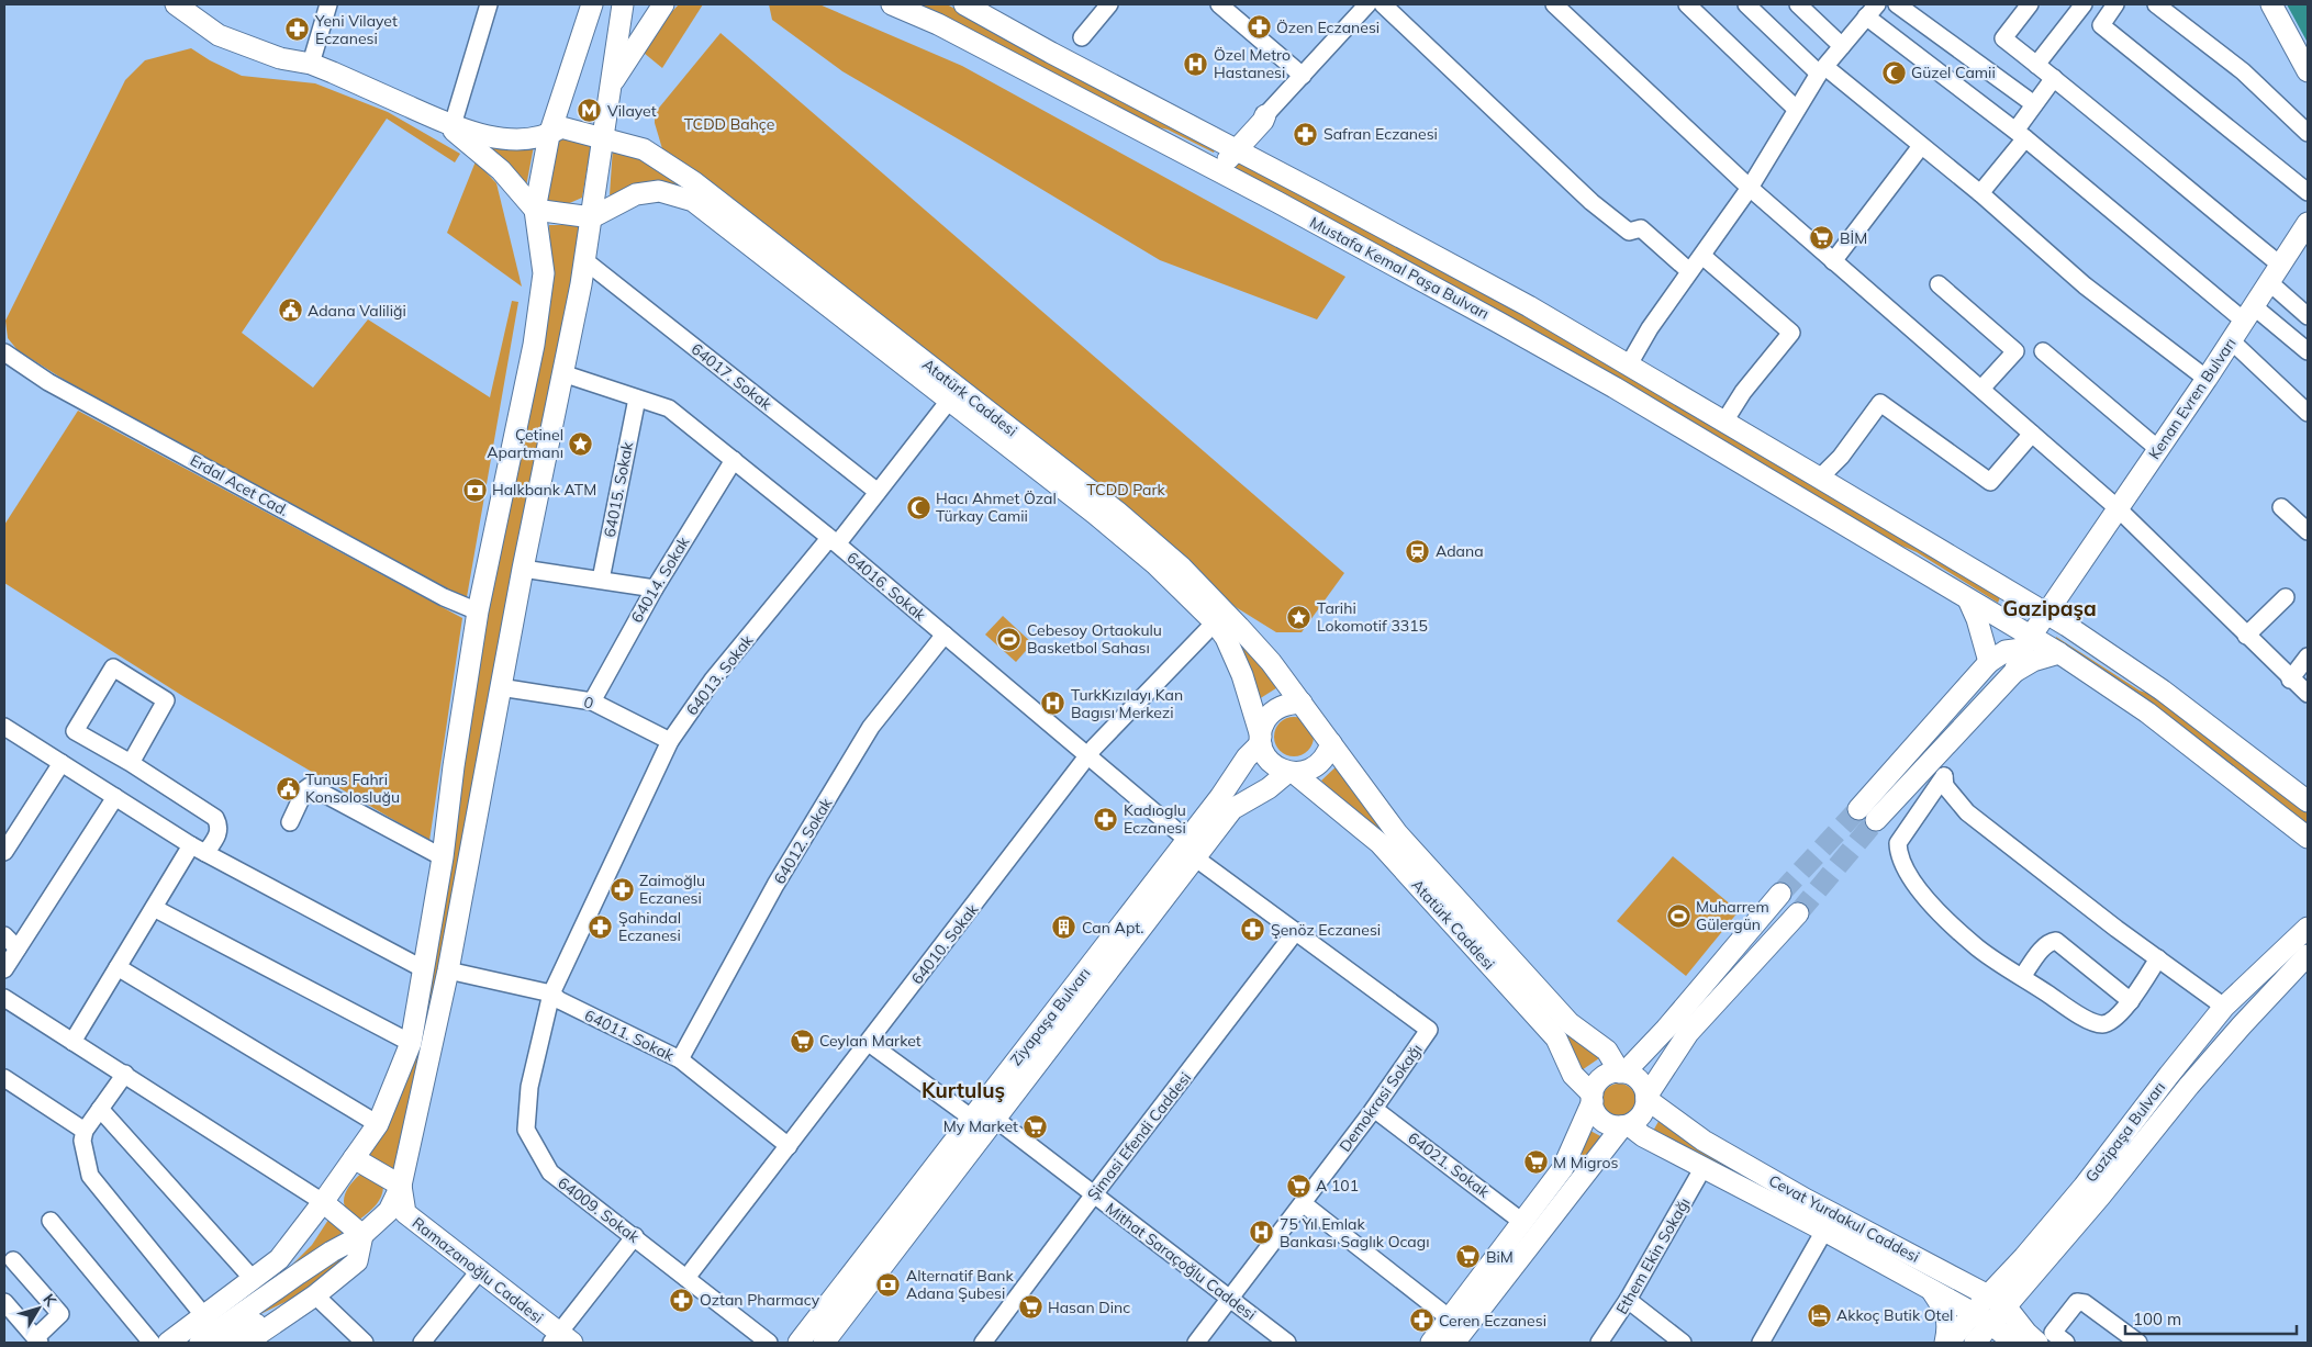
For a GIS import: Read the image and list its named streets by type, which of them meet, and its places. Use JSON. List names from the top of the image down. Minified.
{"streets":{"main road":["Mustafa Kemal Paşa Bulvarı","Atatürk Caddesi","Kenan Evren Bulvarı","Ziyapaşa Bulvarı","Gazipaşa Bulvarı","Cevat Yurdakul Caddesi","Ramazanoğlu Caddesi"],"street":["64017. Sokak","Erdal Acet Cad.","64015. Sokak","64014. Sokak","64016. Sokak","64013. Sokak","0","64012. Sokak","64010. Sokak","64011. Sokak","Demokrasi Sokağı","Şimasi Efendi Caddesi","64021. Sokak","64009. Sokak","Ethem Ekin Sokağı","Mithat Saraçoğlu Caddesi"]},"crossings":[["Mustafa Kemal Paşa Bulvarı","Kenan Evren Bulvarı"],["64017. Sokak","64013. Sokak"],["Atatürk Caddesi","64013. Sokak"],["Atatürk Caddesi","64010. Sokak"],["Atatürk Caddesi","Ziyapaşa Bulvarı"],["Atatürk Caddesi","Cevat Yurdakul Caddesi"],["64015. Sokak","64016. Sokak"],["64014. Sokak","64016. Sokak"],["64014. Sokak","0"],["64016. Sokak","64013. Sokak"],["64016. Sokak","64012. Sokak"],["64016. Sokak","64010. Sokak"],["64016. Sokak","Ziyapaşa Bulvarı"],["64016. Sokak","Demokrasi Sokağı"],["64013. Sokak","0"],["64013. Sokak","64011. Sokak"],["64013. Sokak","64009. Sokak"],["64012. Sokak","64011. Sokak"],["64010. Sokak","64011. Sokak"],["64010. Sokak","64009. Sokak"],["Ziyapaşa Bulvarı","Demokrasi Sokağı"],["Ziyapaşa Bulvarı","Mithat Saraçoğlu Caddesi"],["64011. Sokak","64009. Sokak"],["Demokrasi Sokağı","Şimasi Efendi Caddesi"],["Demokrasi Sokağı","64021. Sokak"],["Demokrasi Sokağı","Mithat Saraçoğlu Caddesi"],["Gazipaşa Bulvarı","Cevat Yurdakul Caddesi"],["Şimasi Efendi Caddesi","Mithat Saraçoğlu Caddesi"],["Cevat Yurdakul Caddesi","Ethem Ekin Sokağı"]],"districts":["Gazipaşa","Kurtuluş"],"parks":["TCDD Bahçe","TCDD Park"],"places":{"pharmacy":["Özen Eczanesi","Yeni Vilayet Eczanesi","Safran Eczanesi","Kadıoglu Eczanesi","Zaimoğlu Eczanesi","Şahindal Eczanesi","Şenöz Eczanesi","Oztan Pharmacy","Ceren Eczanesi"],"hospital":["Özel Metro Hastanesi","TurkKızılayı Kan Bagısı Merkezi","75 Yıl Emlak Bankası Saglık Ocagı"],"mosque":["Güzel Camii","Hacı Ahmet Özal Türkay Camii"],"metro station":["Vilayet"],"supermarket":["BİM","Ceylan Market","My Market","M Migros","A 101","BiM","Hasan Dinc"],"public building":["Adana Valiliği","Tunus Fahri Konsolosluğu"],"place":["Çetinel Apartmanı","Tarihi Lokomotif 3315"],"bank":["Halkbank ATM","Alternatif Bank Adana Şubesi"],"station":["Adana"],"sports":["Cebesoy Ortaokulu Basketbol Sahası","Muharrem Gülergün"],"building":["Can Apt."],"hotel":["Akkoç Butik Otel"]},"scale_bar":"100 m","north":"top right"}
